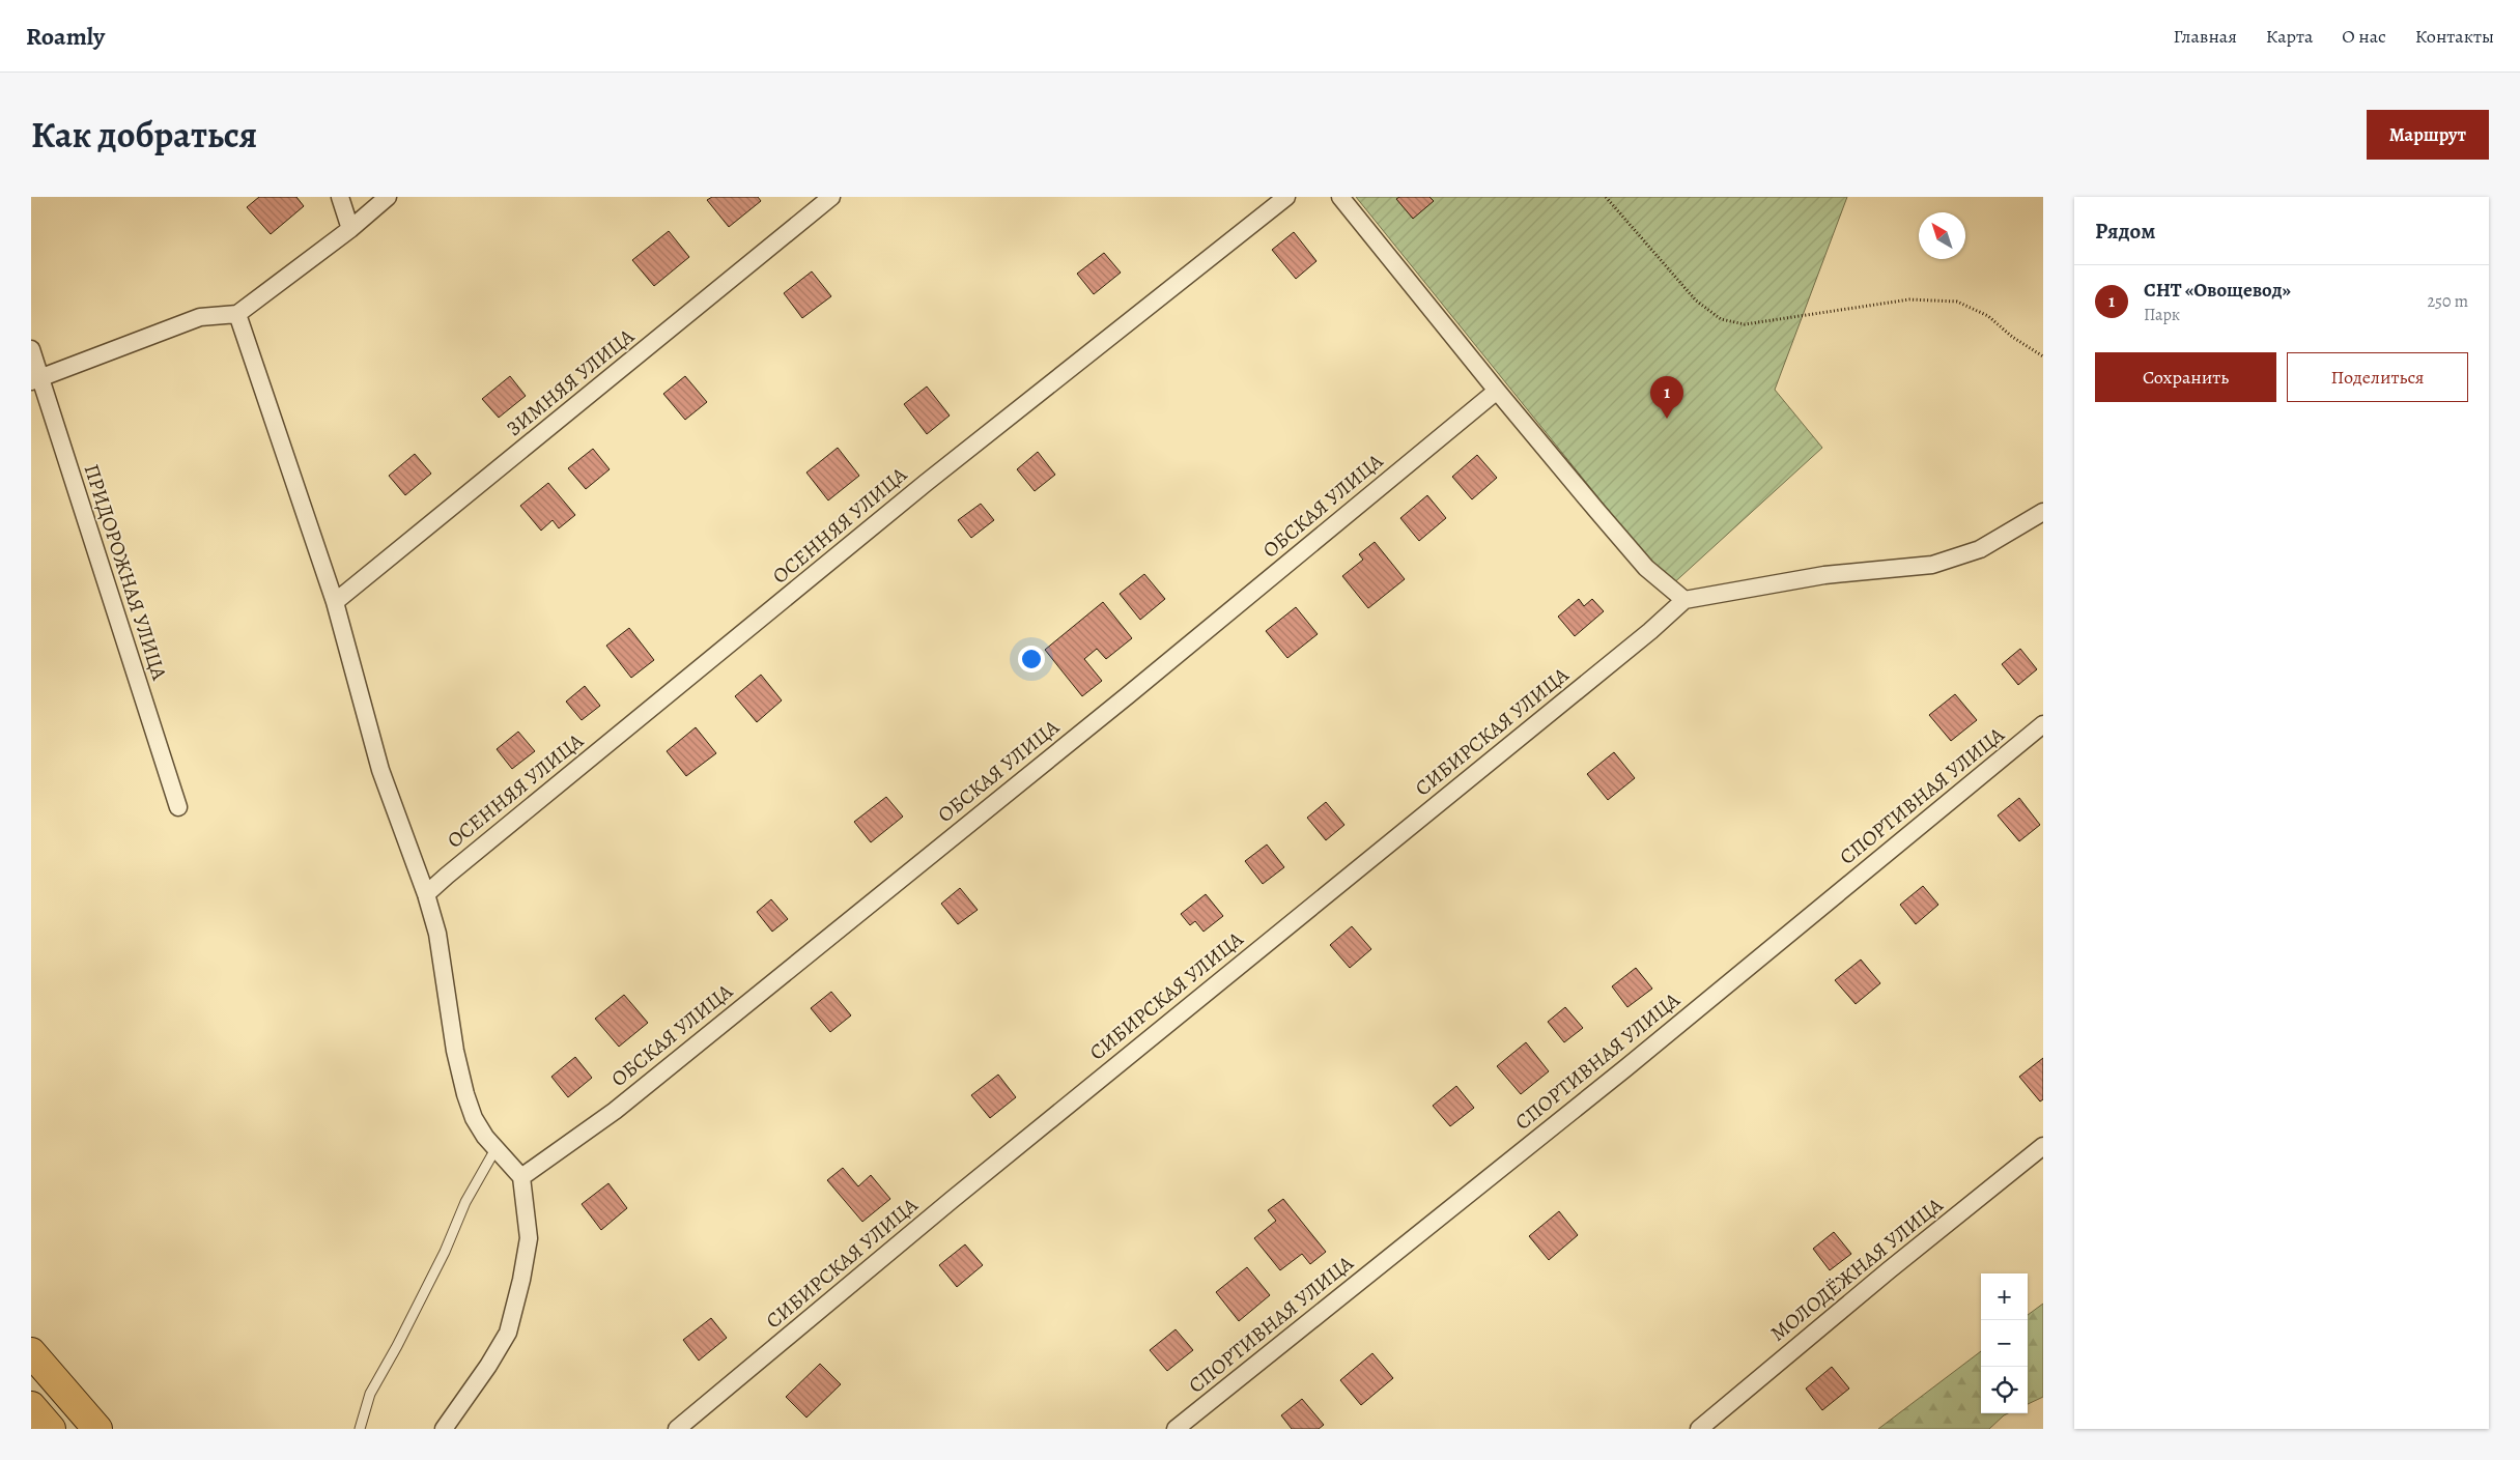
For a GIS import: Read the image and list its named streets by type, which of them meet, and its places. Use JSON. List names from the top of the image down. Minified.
{"streets":{"street":["ЗИМНЯЯ УЛИЦА","ОБСКАЯ УЛИЦА","ОСЕННЯЯ УЛИЦА","ПРИДОРОЖНАЯ УЛИЦА","СИБИРСКАЯ УЛИЦА","СПОРТИВНАЯ УЛИЦА","МОЛОДЁЖНАЯ УЛИЦА"]},"north":"top left","page":{"header":"Roamly","nav":["Главная","Карта","О нас","Контакты"],"title":"Как добраться","buttons":["Маршрут",["Сохранить","Поделиться"]],"heading":"Рядом","list":[{"mark":"1","name":"СНТ «Овощевод»","note":"Парк","value":"250 m"}],"pins":"1","map_buttons":["+","−"]}}
